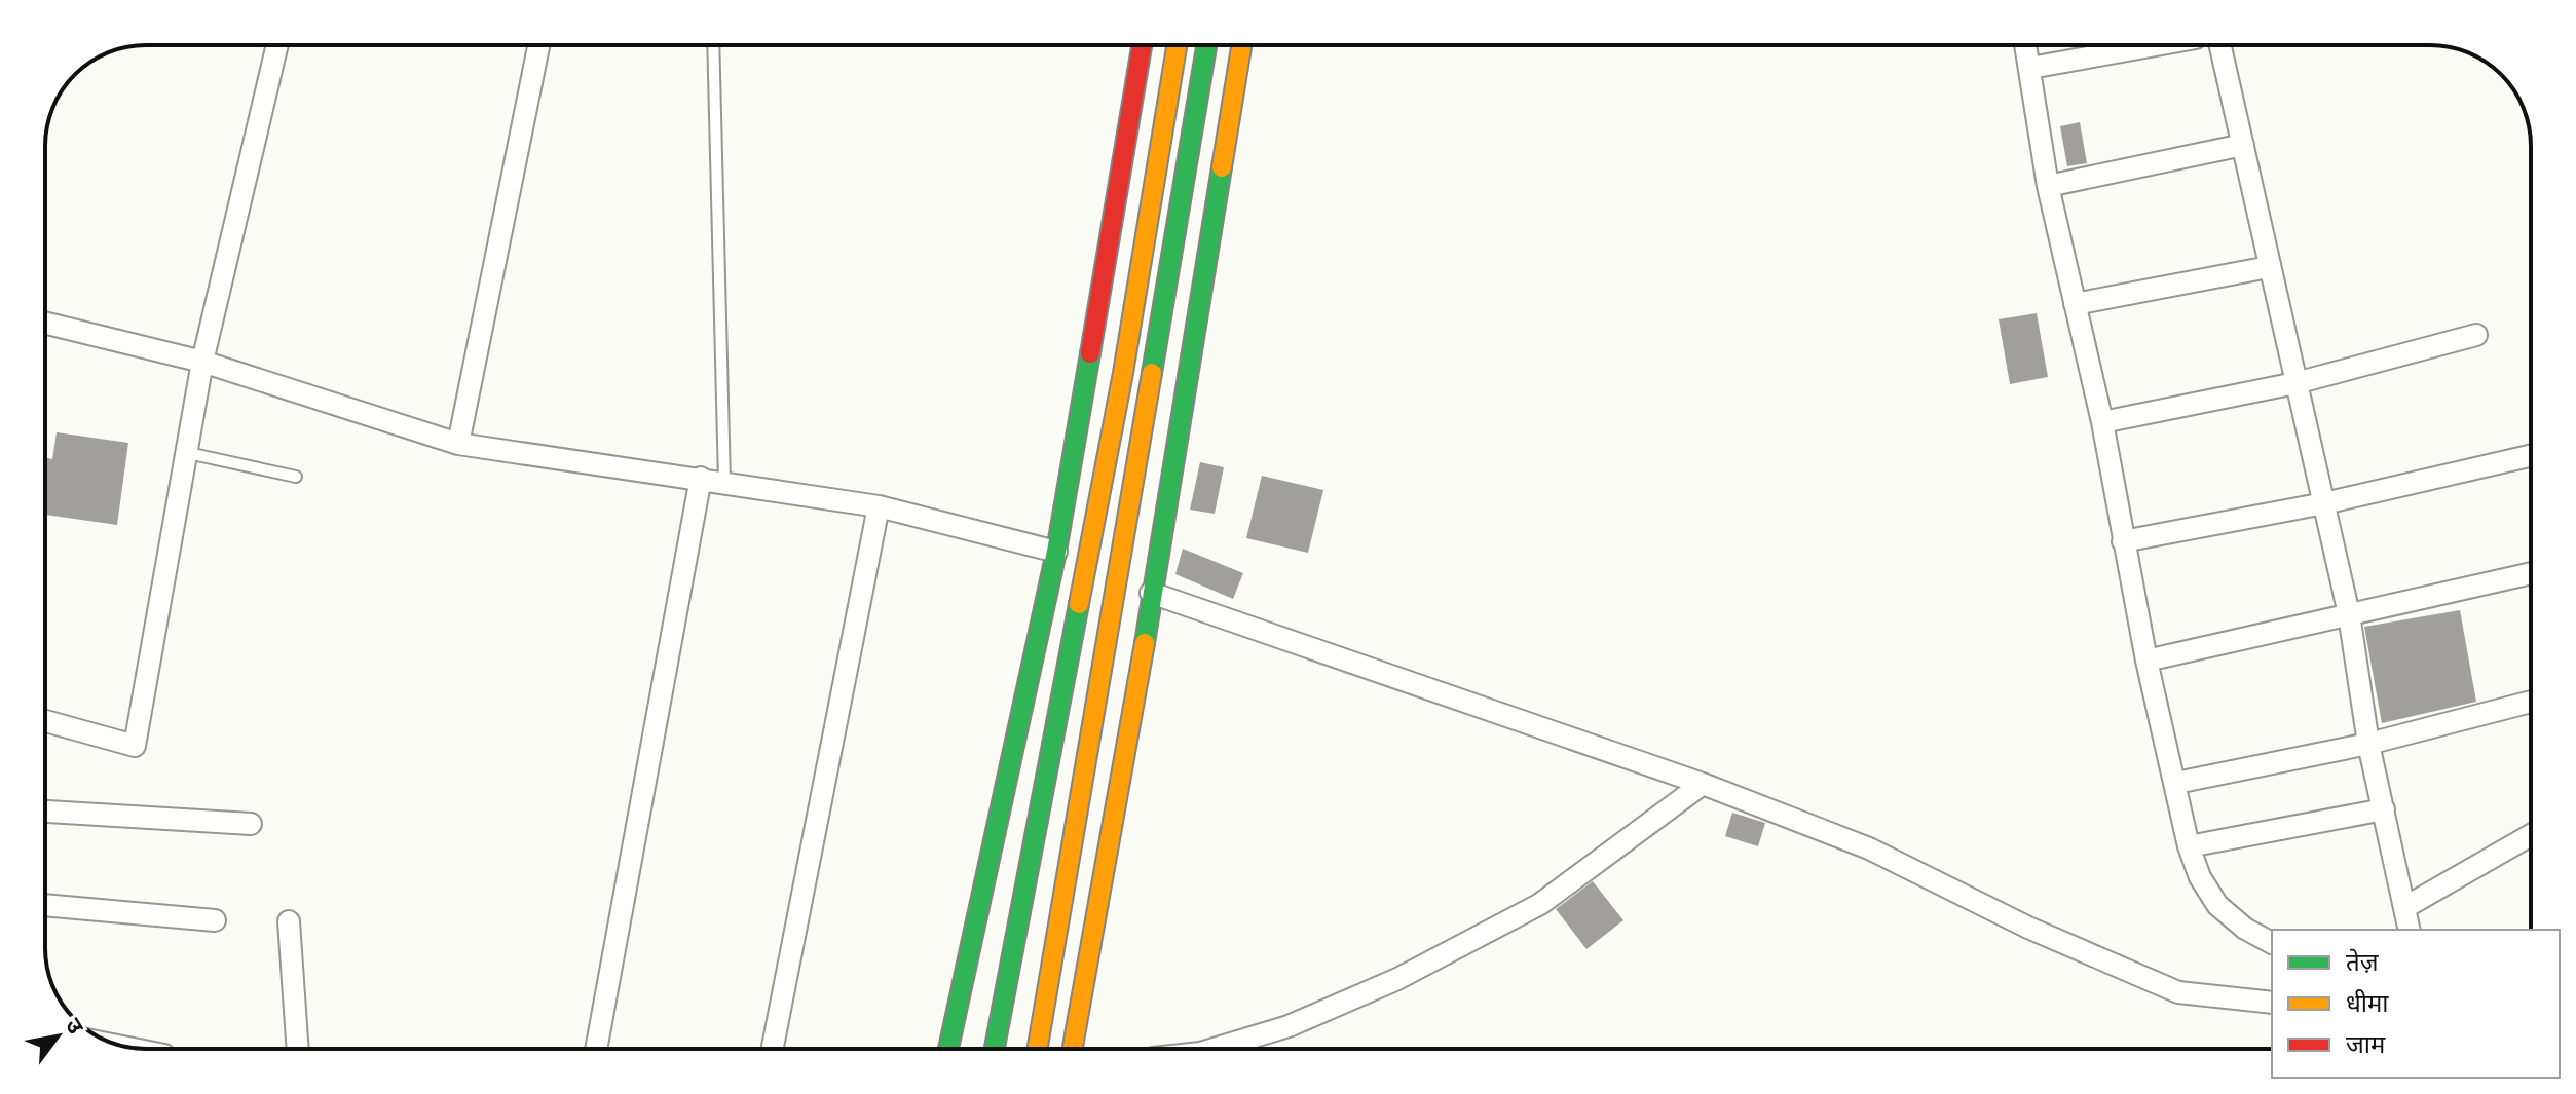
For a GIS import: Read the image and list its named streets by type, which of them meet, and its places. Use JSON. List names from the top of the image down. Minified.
{"legend":["तेज़","धीमा","जाम"],"north":"top right"}
